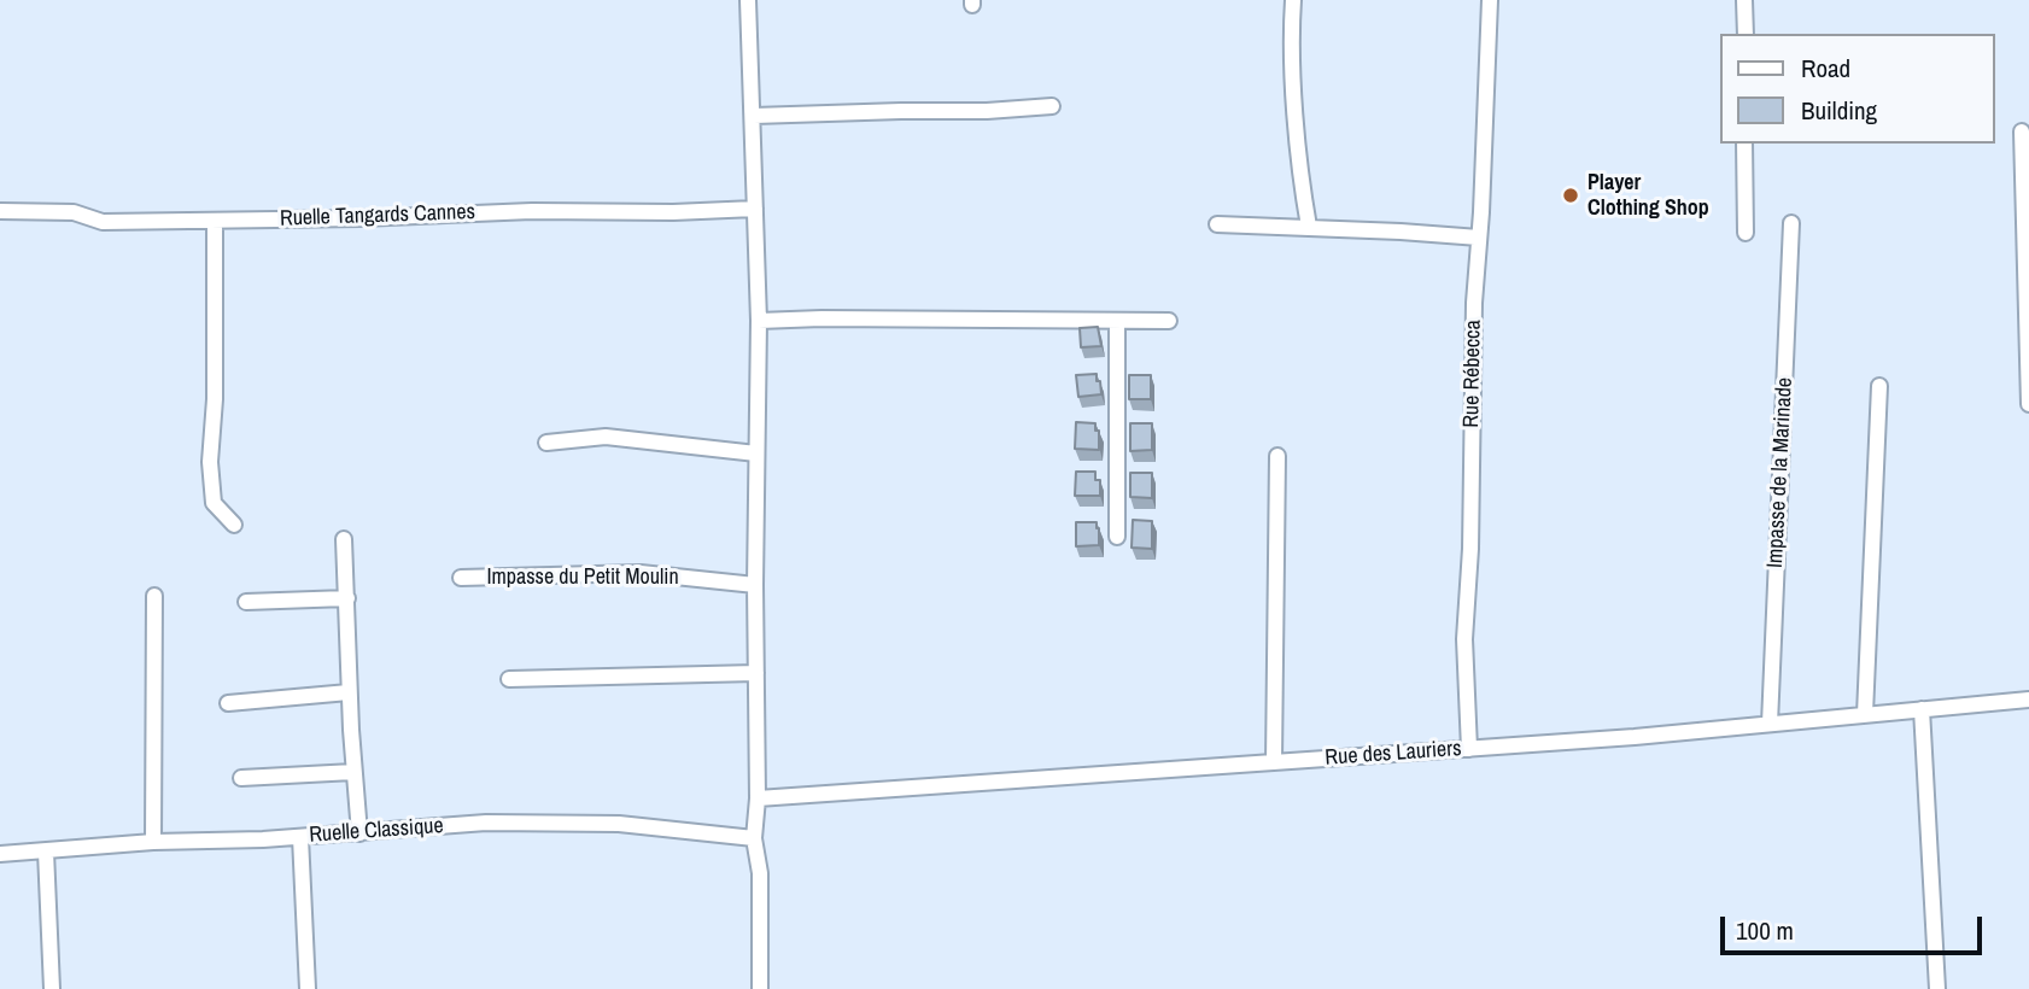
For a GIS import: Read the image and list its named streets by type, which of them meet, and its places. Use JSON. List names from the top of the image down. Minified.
{"streets":{"street":["Ruelle Tangards Cannes","Rue Rébecca","Impasse de la Marinade","Impasse du Petit Moulin","Rue des Lauriers","Ruelle Classique"]},"crossings":[["Rue Rébecca","Rue des Lauriers"],["Impasse de la Marinade","Rue des Lauriers"]],"places":["Player Clothing Shop"],"legend":["Road","Building"],"scale_bar":"100 m"}
